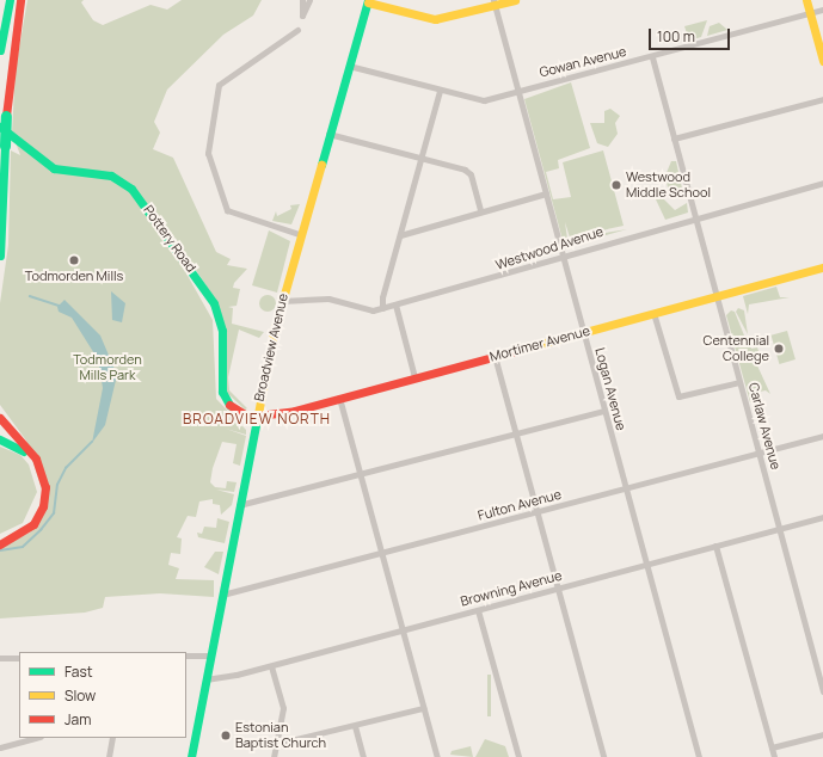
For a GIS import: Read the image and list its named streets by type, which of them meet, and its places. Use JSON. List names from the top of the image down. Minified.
{"streets":{"main road":["Pottery Road","Mortimer Avenue","Broadview Avenue"],"street":["Gowan Avenue","Westwood Avenue","Logan Avenue","Carlaw Avenue","Fulton Avenue","Browning Avenue"]},"crossings":[["Gowan Avenue","Broadview Avenue"],["Gowan Avenue","Logan Avenue"],["Gowan Avenue","Carlaw Avenue"],["Pottery Road","Mortimer Avenue"],["Pottery Road","Broadview Avenue"],["Westwood Avenue","Broadview Avenue"],["Westwood Avenue","Logan Avenue"],["Westwood Avenue","Carlaw Avenue"],["Mortimer Avenue","Broadview Avenue"],["Mortimer Avenue","Logan Avenue"],["Mortimer Avenue","Carlaw Avenue"],["Broadview Avenue","Fulton Avenue"],["Broadview Avenue","Browning Avenue"],["Logan Avenue","Fulton Avenue"],["Logan Avenue","Browning Avenue"],["Carlaw Avenue","Fulton Avenue"],["Carlaw Avenue","Browning Avenue"]],"districts":["BROADVIEW NORTH"],"parks":["Todmorden Mills Park"],"places":["Westwood Middle School","Todmorden Mills","Centennial College","Estonian Baptist Church"],"legend":["Fast","Slow","Jam"],"scale_bar":"100 m"}
